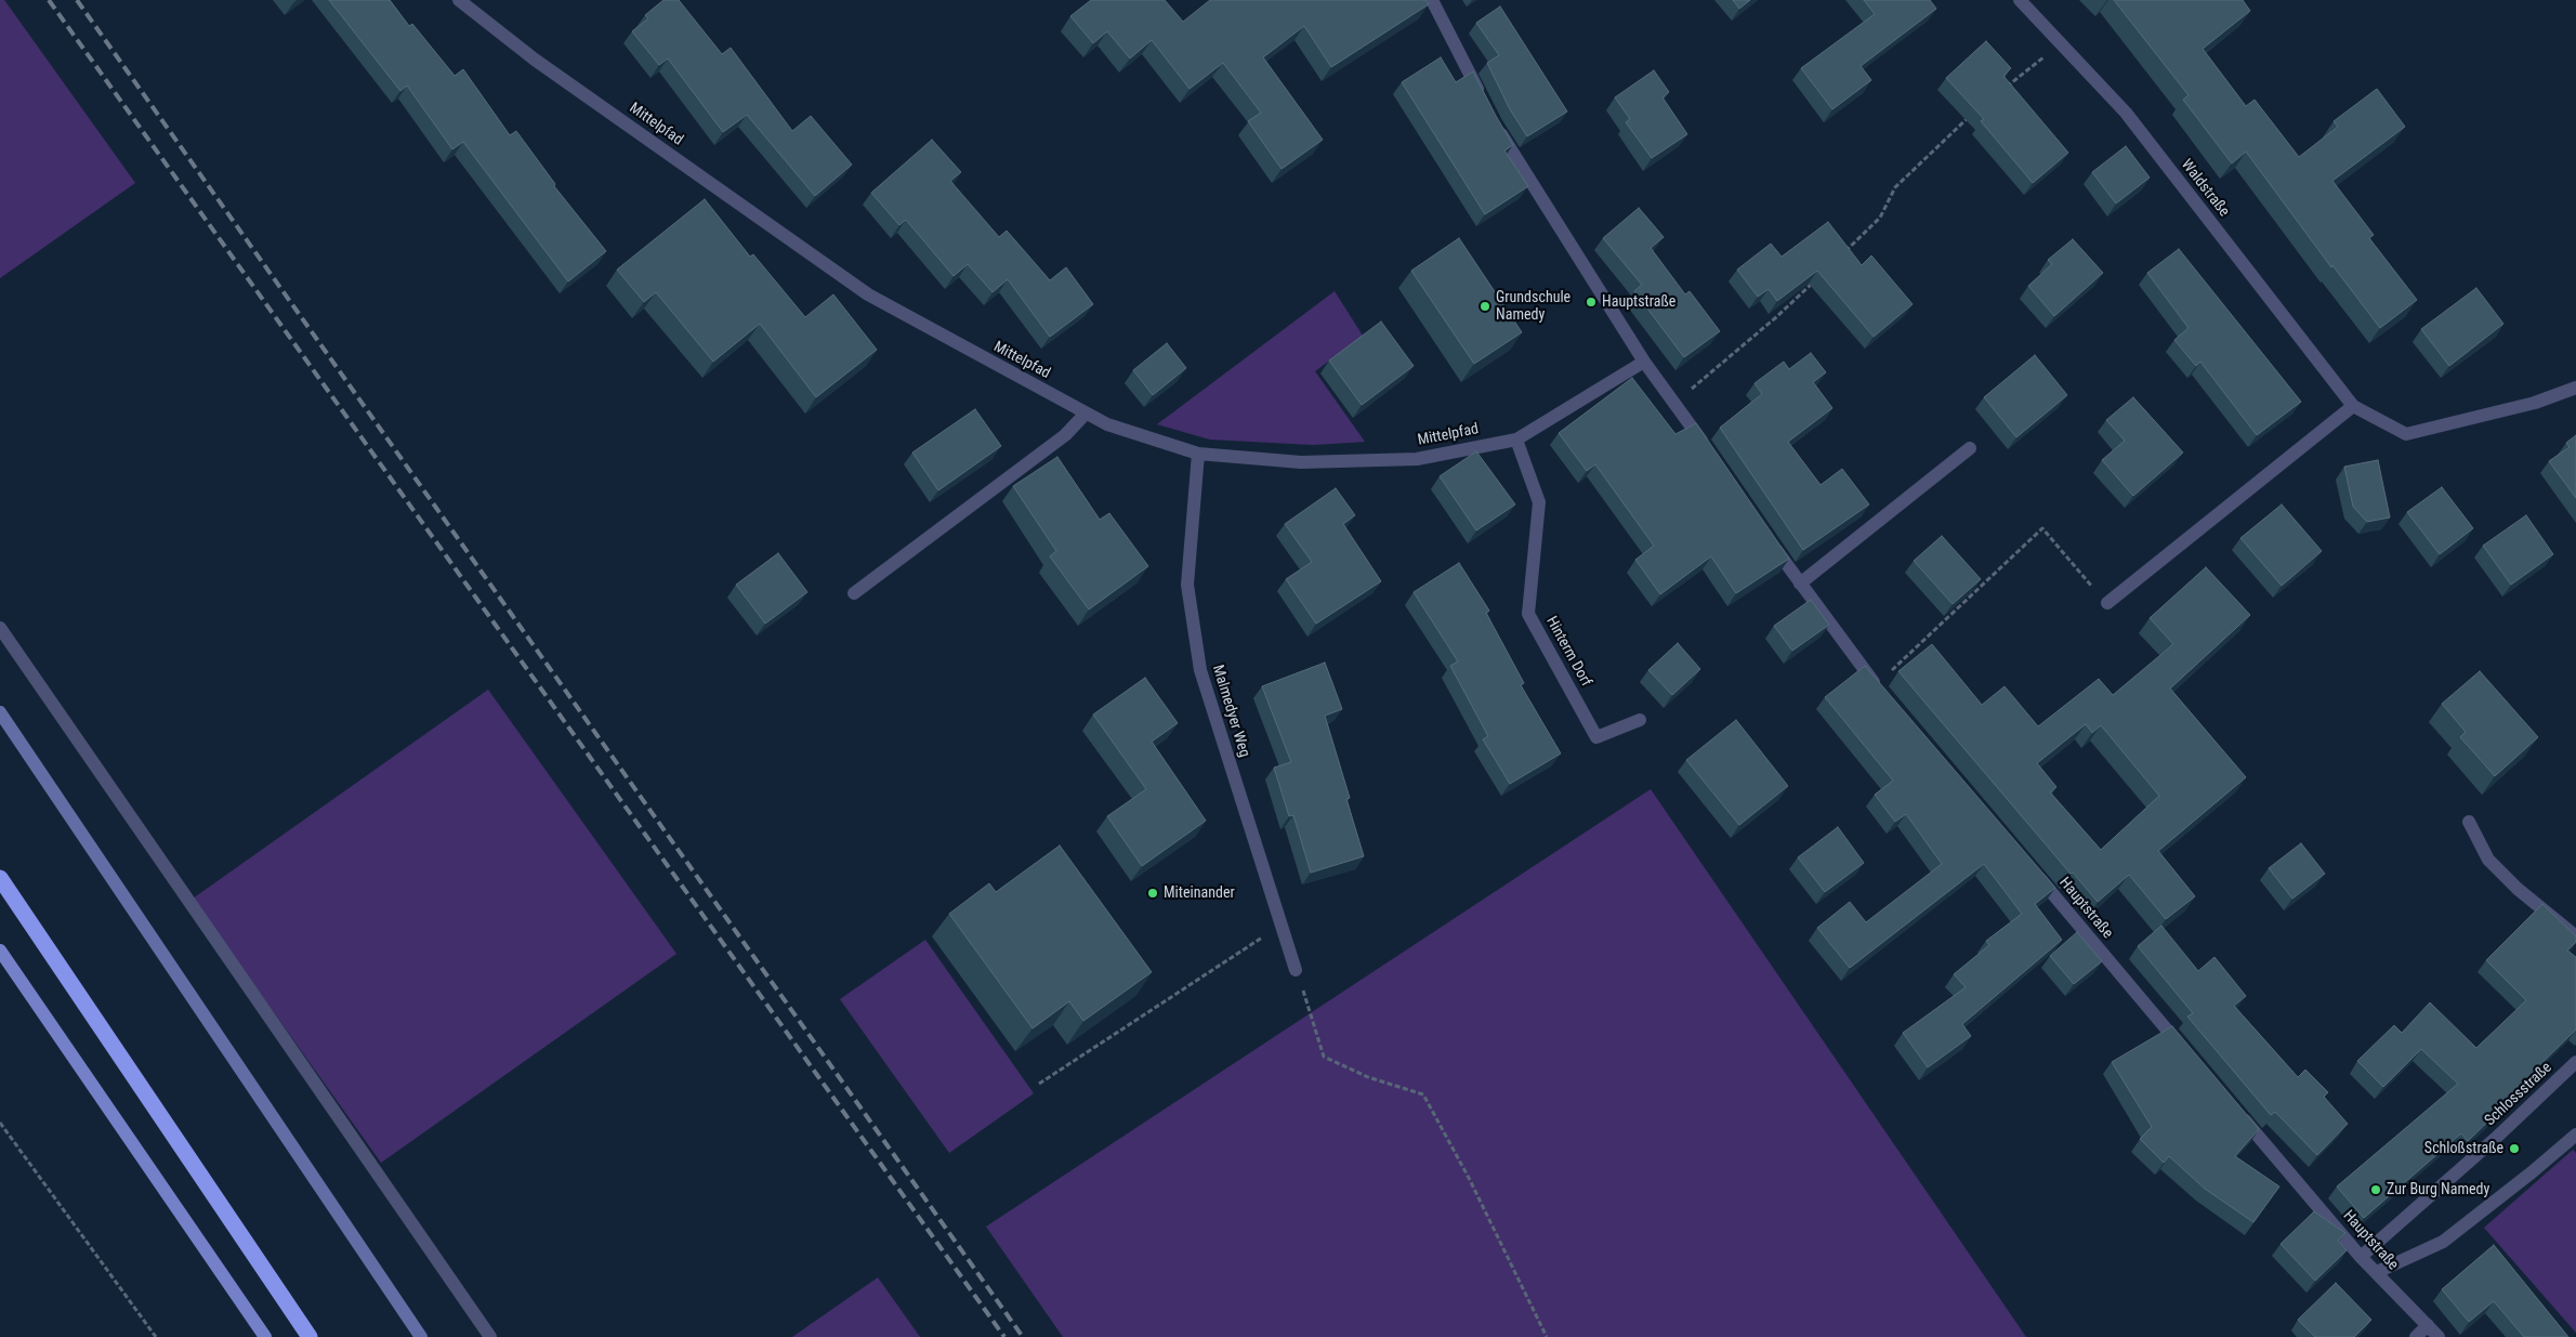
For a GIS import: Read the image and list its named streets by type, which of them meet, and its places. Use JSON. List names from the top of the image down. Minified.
{"streets":{"street":["Mittelpfad","Waldstraße","Hinterm Dorf","Malmedyer Weg","Hauptstraße","Schlossstraße"]},"crossings":[["Mittelpfad","Hinterm Dorf"],["Mittelpfad","Malmedyer Weg"],["Hauptstraße","Schlossstraße"]],"places":["Hauptstraße","Grundschule Namedy","Miteinander","Schloßstraße","Zur Burg Namedy"]}
